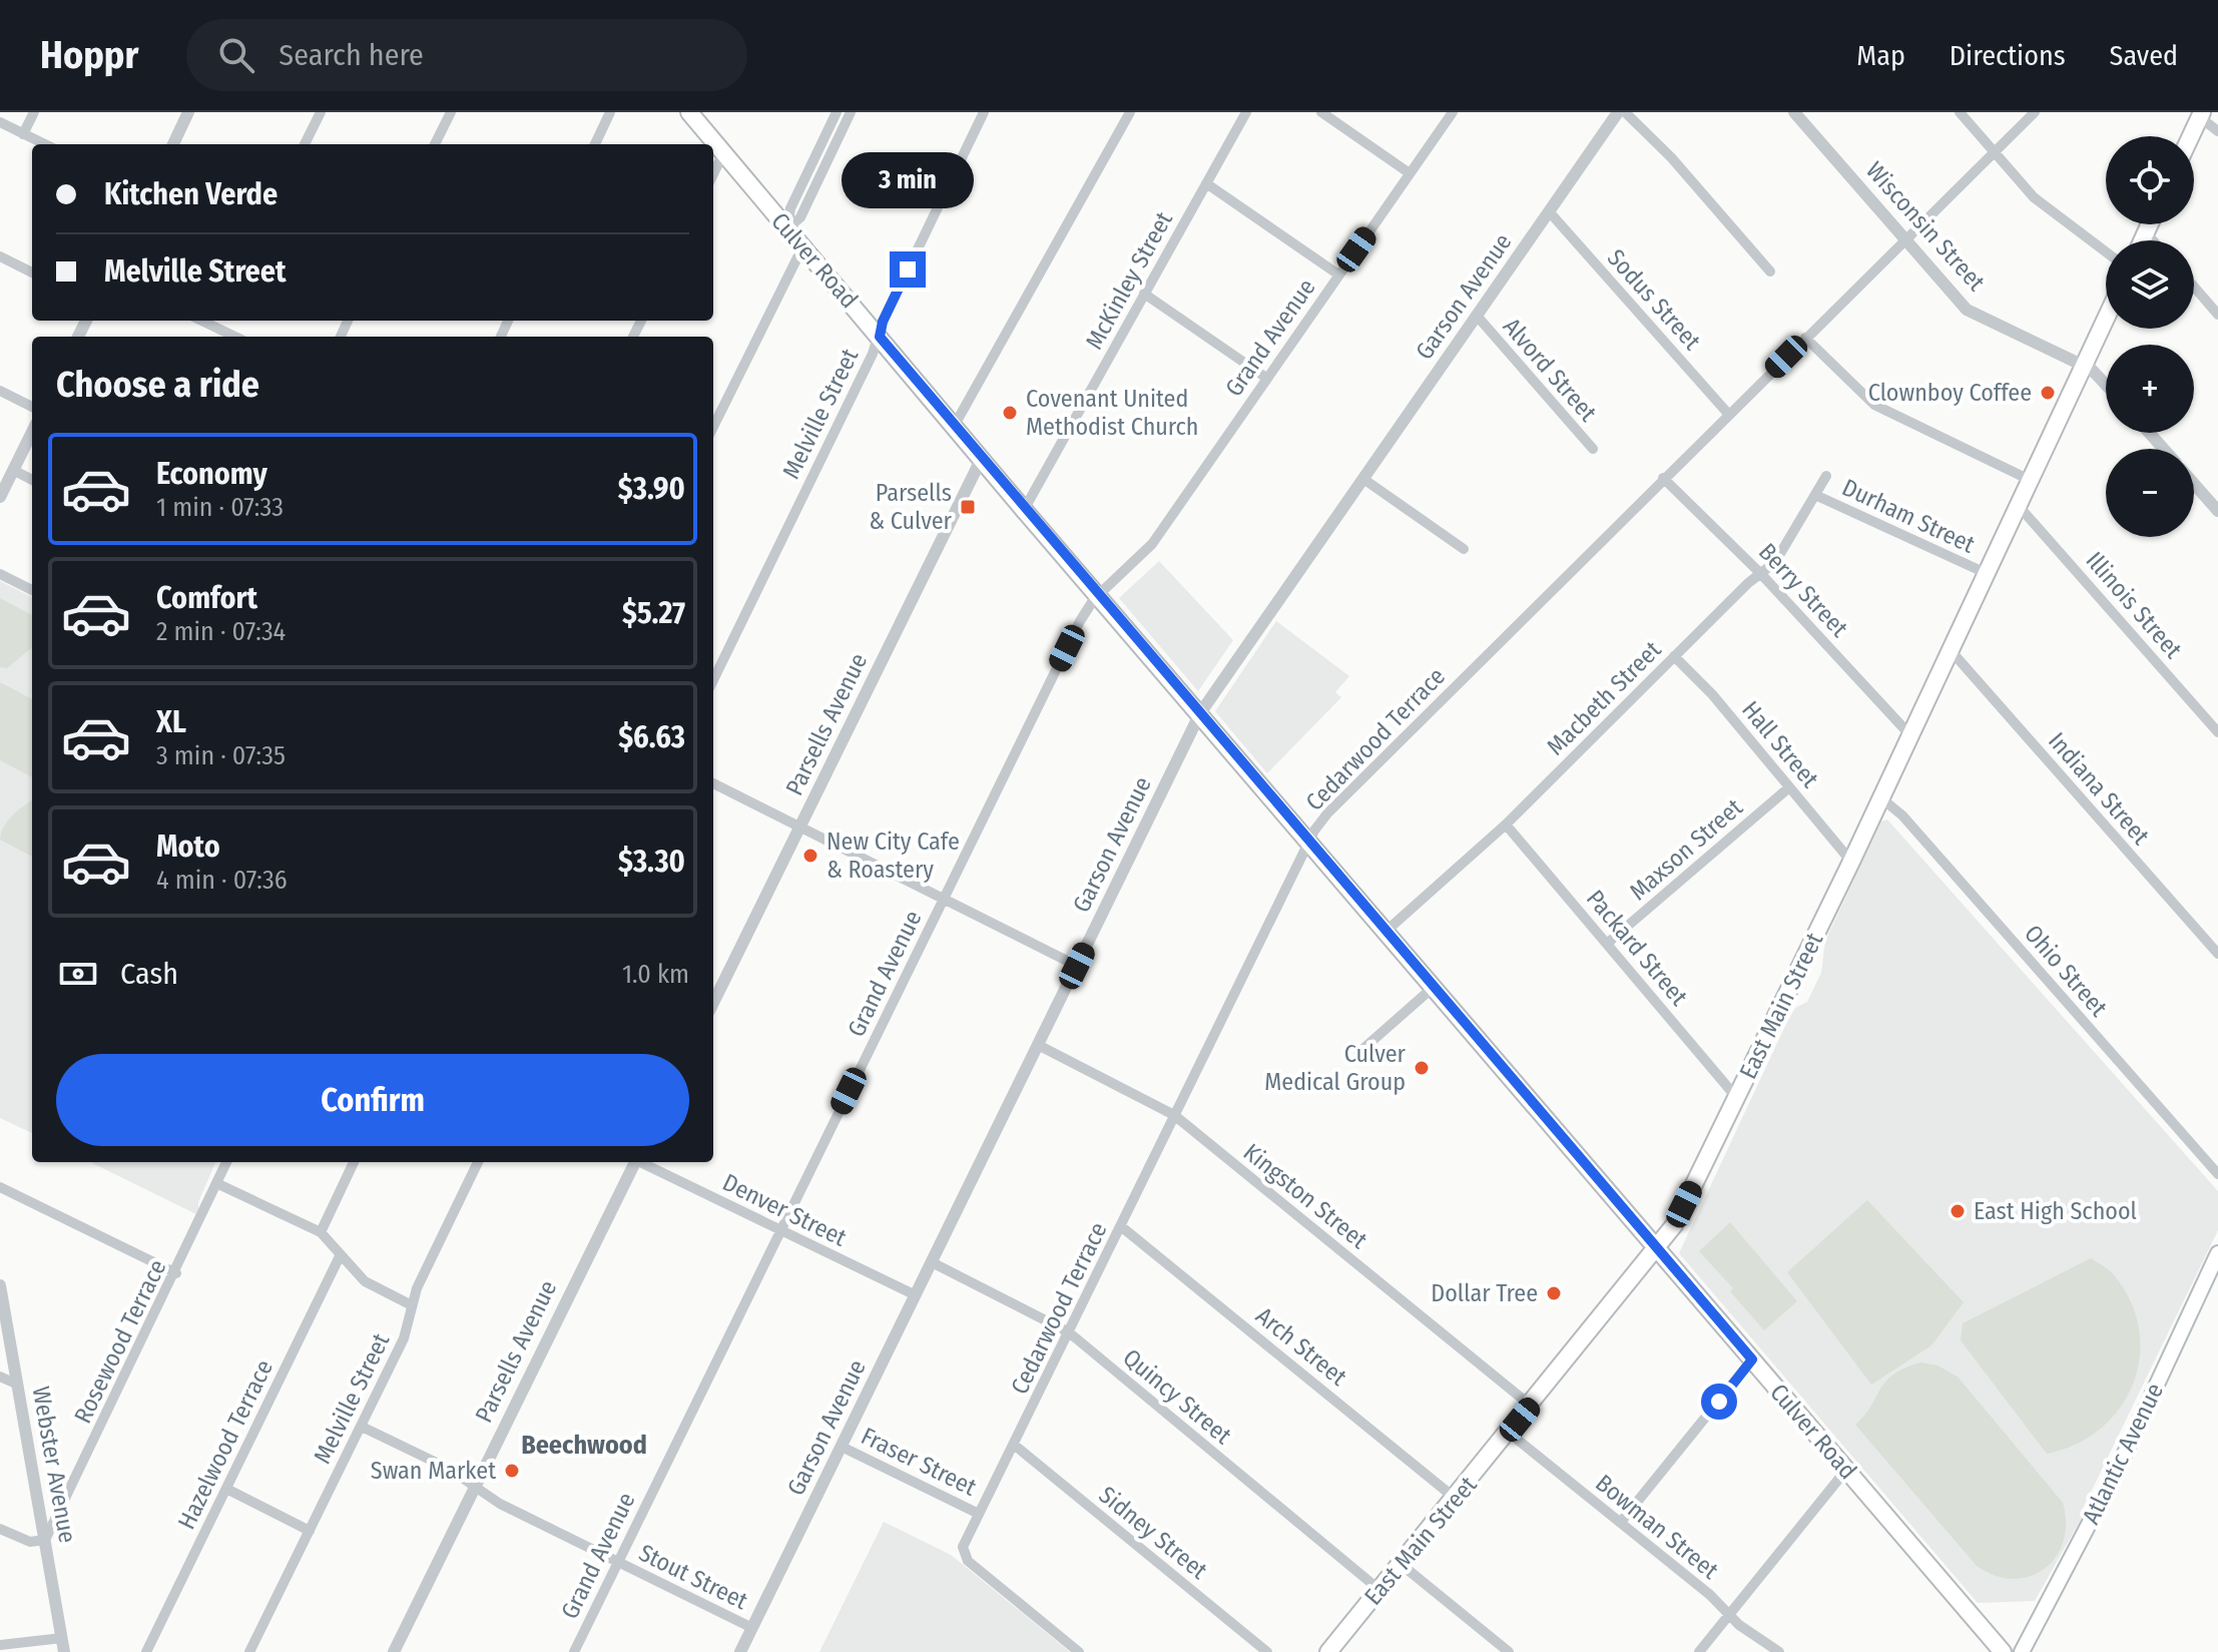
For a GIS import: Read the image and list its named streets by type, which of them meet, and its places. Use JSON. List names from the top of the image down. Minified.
{"streets":{"main road":["Culver Road","East Main Street","Atlantic Avenue"],"street":["Wisconsin Street","McKinley Street","Garson Avenue","Sodus Street","Grand Avenue","Alvord Street","Melville Street","Durham Street","Berry Street","Illinois Street","Macbeth Street","Parsells Avenue","Cedarwood Terrace","Hall Street","Indiana Street","Maxson Street","Packard Street","Ohio Street","Kingston Street","Denver Street","Rosewood Terrace","Arch Street","Quincy Street","Hazelwood Terrace","Fraser Street","Webster Avenue","Bowman Street","Sidney Street","Stout Street"]},"crossings":[["Wisconsin Street","Cedarwood Terrace"],["Wisconsin Street","East Main Street"],["Culver Road","McKinley Street"],["Culver Road","Garson Avenue"],["Culver Road","Grand Avenue"],["Culver Road","Melville Street"],["Culver Road","Macbeth Street"],["Culver Road","Parsells Avenue"],["Culver Road","Cedarwood Terrace"],["Culver Road","East Main Street"],["Garson Avenue","Sodus Street"],["Garson Avenue","Alvord Street"],["Garson Avenue","Kingston Street"],["Garson Avenue","Denver Street"],["Garson Avenue","Quincy Street"],["Garson Avenue","Fraser Street"],["Garson Avenue","Stout Street"],["Sodus Street","Cedarwood Terrace"],["Grand Avenue","Denver Street"],["Grand Avenue","Stout Street"],["Melville Street","Stout Street"],["Durham Street","Macbeth Street"],["Durham Street","East Main Street"],["Berry Street","Macbeth Street"],["Berry Street","Cedarwood Terrace"],["Berry Street","East Main Street"],["Illinois Street","East Main Street"],["Macbeth Street","Hall Street"],["Macbeth Street","Packard Street"],["Parsells Avenue","Stout Street"],["Cedarwood Terrace","Kingston Street"],["Cedarwood Terrace","Arch Street"],["Cedarwood Terrace","Quincy Street"],["Cedarwood Terrace","Fraser Street"],["Cedarwood Terrace","Sidney Street"],["Hall Street","Maxson Street"],["Hall Street","East Main Street"],["Indiana Street","East Main Street"],["Maxson Street","Packard Street"],["Packard Street","East Main Street"],["Ohio Street","East Main Street"],["East Main Street","Kingston Street"],["East Main Street","Arch Street"],["East Main Street","Quincy Street"],["East Main Street","Bowman Street"],["Rosewood Terrace","Webster Avenue"]],"districts":["Beechwood"],"places":{"other":["Clownboy Coffee","Covenant United Methodist Church","New City Cafe & Roastery","Culver Medical Group","East High School","Dollar Tree","Swan Market"],"transit":["Parsells & Culver"]},"page":{"header":"Hoppr","search":"Search here","nav":["Map","Directions","Saved"],"map_buttons":["+","−"],"banner":["Kitchen Verde","Melville Street"],"bubble":"3 min","heading":"Choose a ride","list":[{"name":"Economy","note":"1 min · 07:33","value":"$3.90"},{"name":"Comfort","note":"2 min · 07:34","value":"$5.27"},{"name":"XL","note":"3 min · 07:35","value":"$6.63"},{"name":"Moto","note":"4 min · 07:36","value":"$3.30"}],"pay":["Cash","1.0 km"],"buttons":"Confirm"}}
